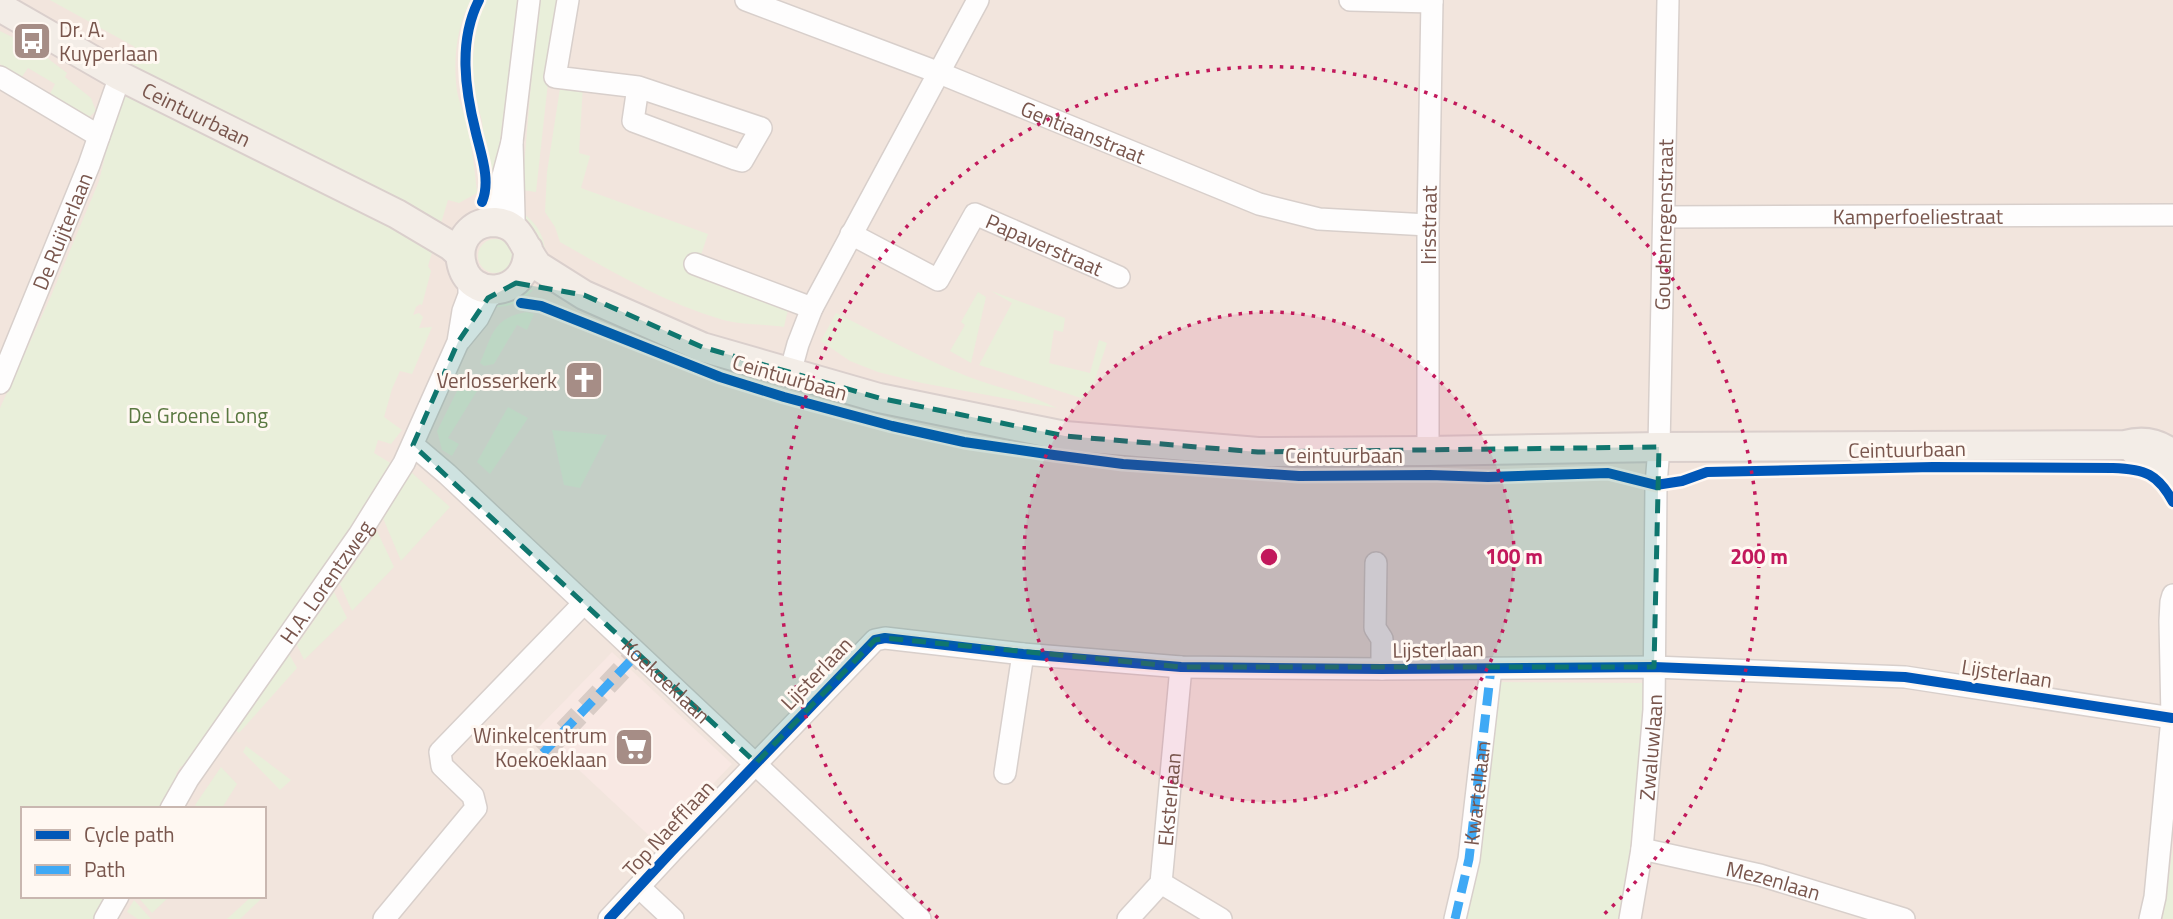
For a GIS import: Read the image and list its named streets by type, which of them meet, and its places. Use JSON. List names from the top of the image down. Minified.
{"streets":{"main road":["Ceintuurbaan"],"street":["Gentiaanstraat","Kamperfoeliestraat","Goudenregenstraat","Irisstraat","De Ruijterlaan","Papaverstraat","H.A. Lorentzweg","Lijsterlaan","Koekoeklaan","Zwaluwlaan","Kwartellaan","Eksterlaan","Top Naefflaan","Mezenlaan"]},"crossings":[["Ceintuurbaan","Goudenregenstraat"],["Ceintuurbaan","Irisstraat"],["Ceintuurbaan","De Ruijterlaan"],["Ceintuurbaan","H.A. Lorentzweg"],["Ceintuurbaan","Zwaluwlaan"],["Gentiaanstraat","Irisstraat"],["Kamperfoeliestraat","Goudenregenstraat"],["Goudenregenstraat","Zwaluwlaan"],["H.A. Lorentzweg","Koekoeklaan"],["Lijsterlaan","Koekoeklaan"],["Lijsterlaan","Zwaluwlaan"],["Lijsterlaan","Kwartellaan"],["Lijsterlaan","Eksterlaan"],["Lijsterlaan","Top Naefflaan"],["Koekoeklaan","Top Naefflaan"],["Zwaluwlaan","Mezenlaan"]],"parks":["De Groene Long"],"places":{"bus stop":["Dr. A. Kuyperlaan"],"church":["Verlosserkerk"],"supermarket":["Winkelcentrum Koekoeklaan"]},"legend":["Cycle path","Path"],"rings":["100 m","200 m"]}
